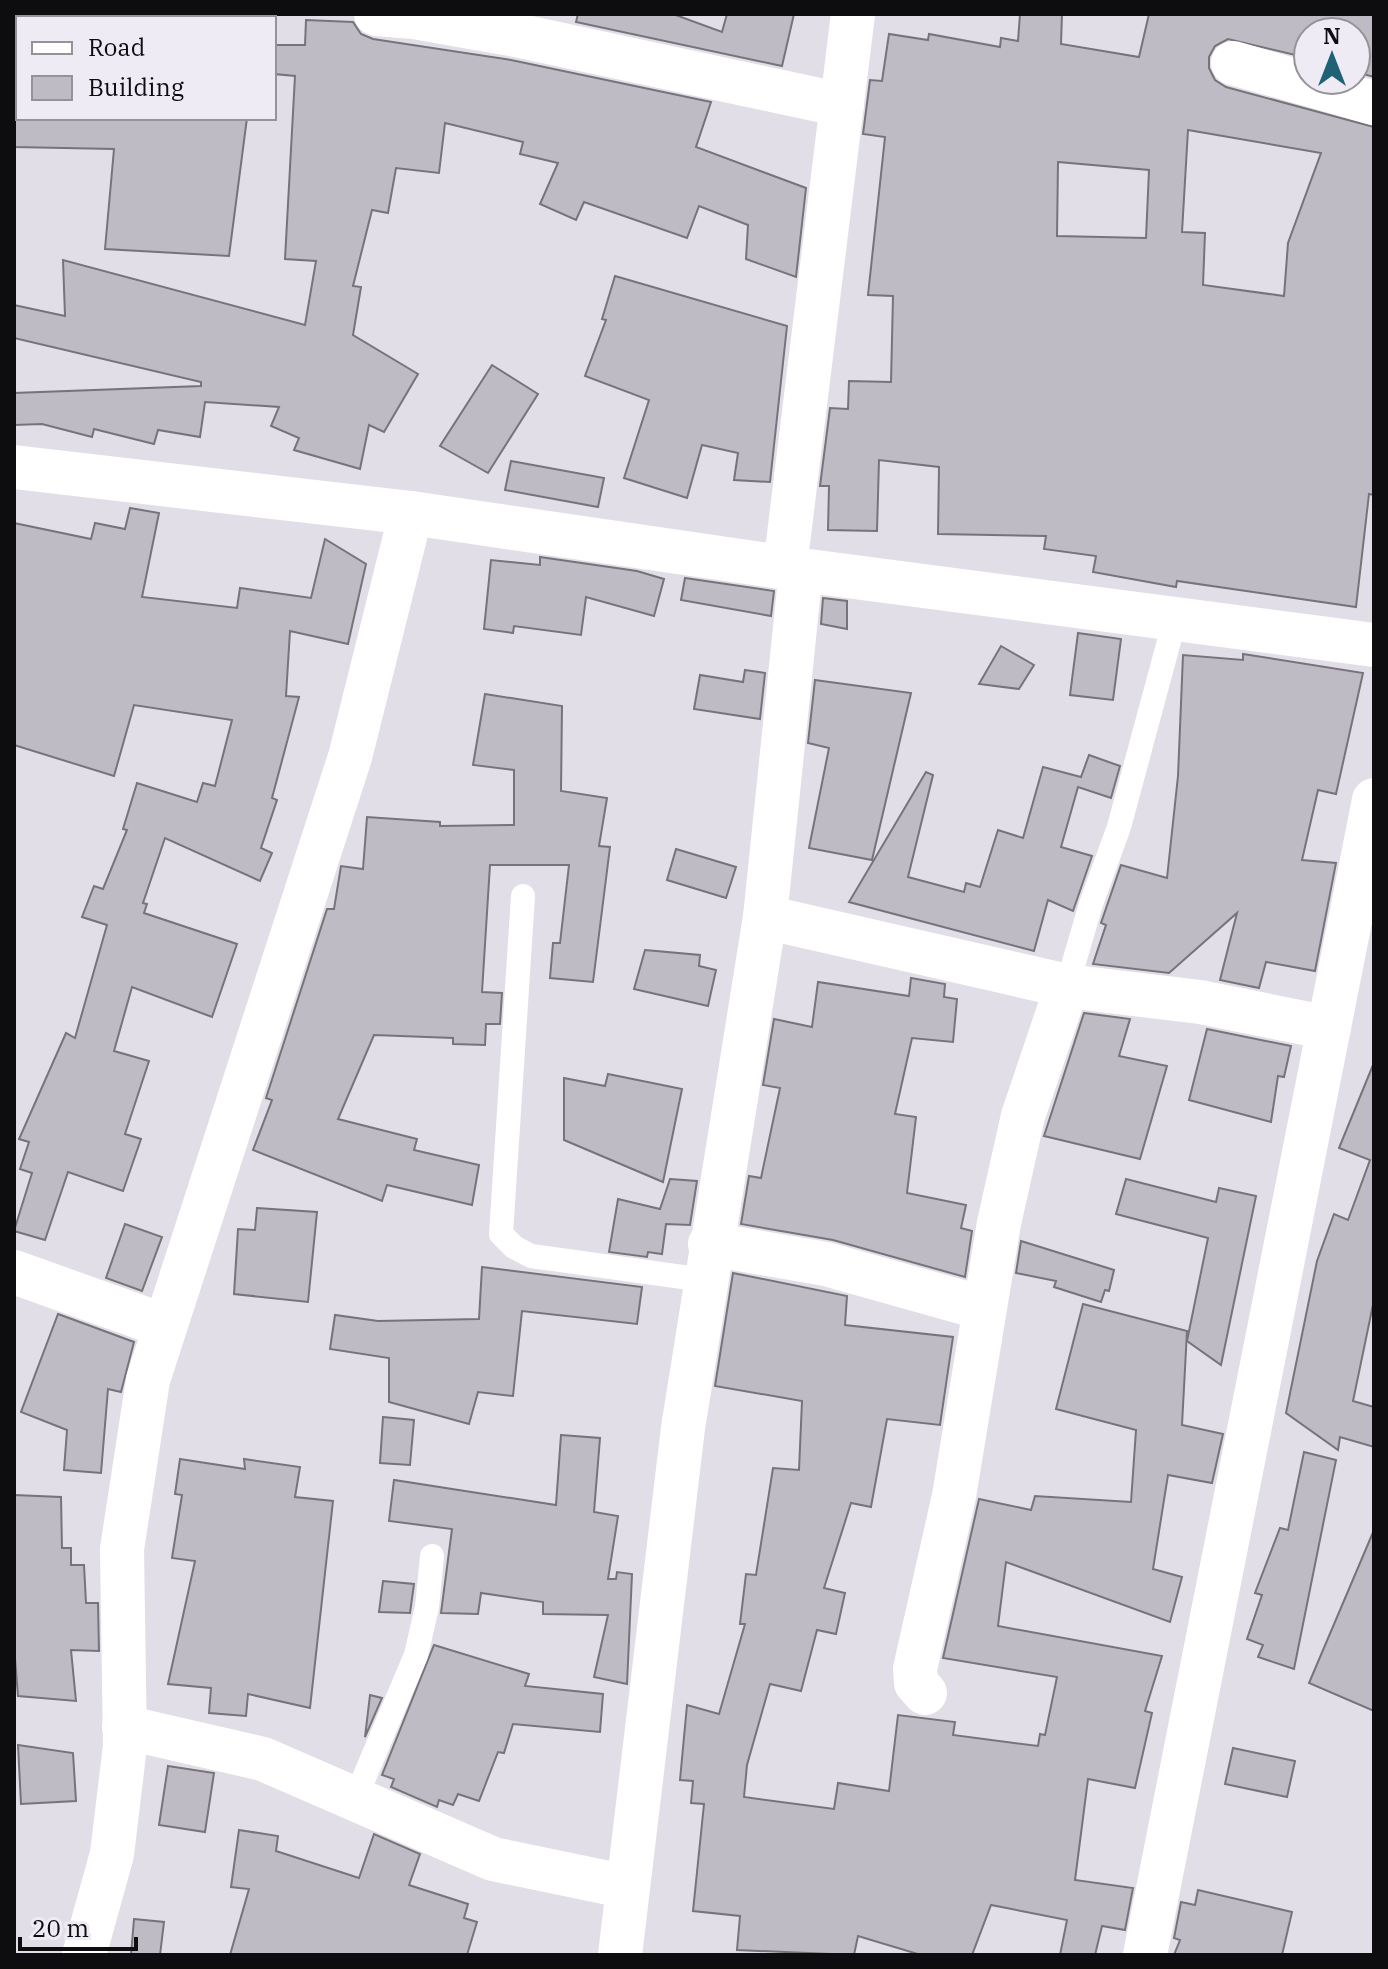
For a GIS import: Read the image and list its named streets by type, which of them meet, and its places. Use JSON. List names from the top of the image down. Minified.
{"legend":["Road","Building"],"scale_bar":"20 m","north":"top"}
